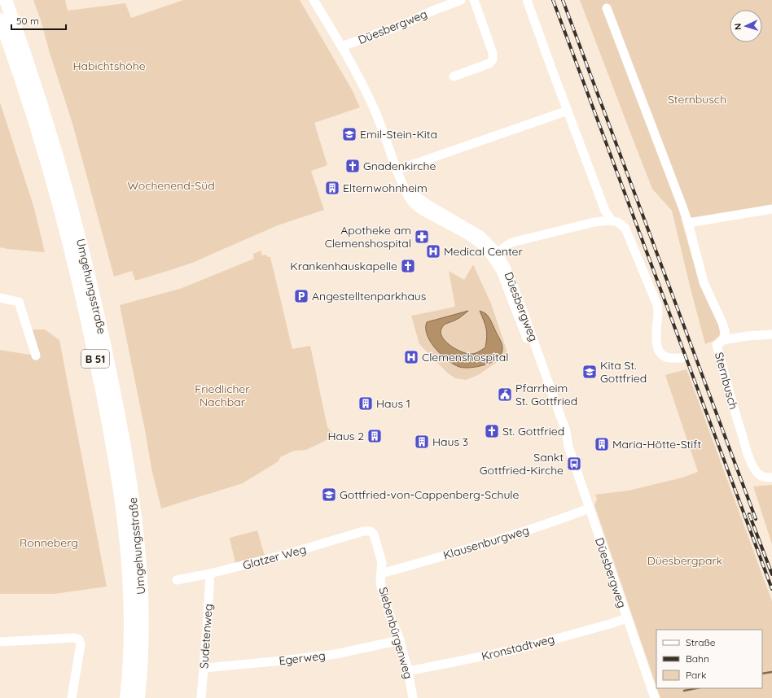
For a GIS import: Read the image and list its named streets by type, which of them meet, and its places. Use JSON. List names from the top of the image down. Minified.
{"streets":{"highway":["Umgehungsstraße","B 51"],"street":["Düesbergweg","Sternbusch","Klausenburgweg","Glatzer Weg","Siebenbürgenweg","Sudetenweg","Kronstadtweg","Egerweg"]},"crossings":[["Düesbergweg","Klausenburgweg"],["Düesbergweg","Kronstadtweg"],["Klausenburgweg","Siebenbürgenweg"],["Glatzer Weg","Siebenbürgenweg"],["Glatzer Weg","Sudetenweg"],["Siebenbürgenweg","Kronstadtweg"],["Siebenbürgenweg","Egerweg"],["Sudetenweg","Egerweg"]],"parks":["Habichtshöhe","Sternbusch","Wochenend-Süd","Friedlicher Nachbar","Ronneberg","Düesbergpark"],"places":{"school or university":["Emil-Stein-Kita","Kita St. Gottfried","Gottfried-von-Cappenberg-Schule"],"church":["Gnadenkirche","Krankenhauskapelle","St. Gottfried"],"building":["Elternwohnheim","Haus 1","Haus 2","Haus 3","Maria-Hötte-Stift"],"pharmacy":["Apotheke am Clemenshospital"],"hospital":["Medical Center","Clemenshospital"],"parking":["Angestelltenparkhaus"],"public building":["Pfarrheim St. Gottfried"],"bus stop":["Sankt Gottfried-Kirche"]},"legend":["Straße","Bahn","Park"],"scale_bar":"50 m","north":"left"}
